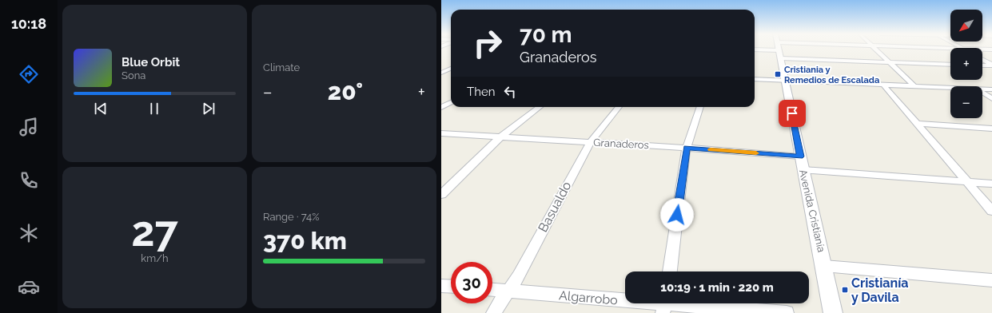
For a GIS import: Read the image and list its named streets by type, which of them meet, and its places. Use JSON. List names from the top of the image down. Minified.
{"streets":{"street":["Granaderos","Basualdo","Avenida Cristianía","Algarrobo"]},"crossings":[["Granaderos","Basualdo"],["Granaderos","Avenida Cristianía"],["Basualdo","Algarrobo"]],"places":{"transit":["Cristiania y Remedios de Escalada","Cristianía y Davila"]},"north":"bottom left","page":{"tabs":"10:18","tile":["Climate",["27","km/h"],["Range · 74%","370 km"]],"map_buttons":["+","−"],"turn":["70 m","Granaderos"],"song":["Blue Orbit","Sona"],"then":"Then","heat":["−","20°","+"],"limit":"30","trip":"10:19 · 1 min · 220 m"}}
